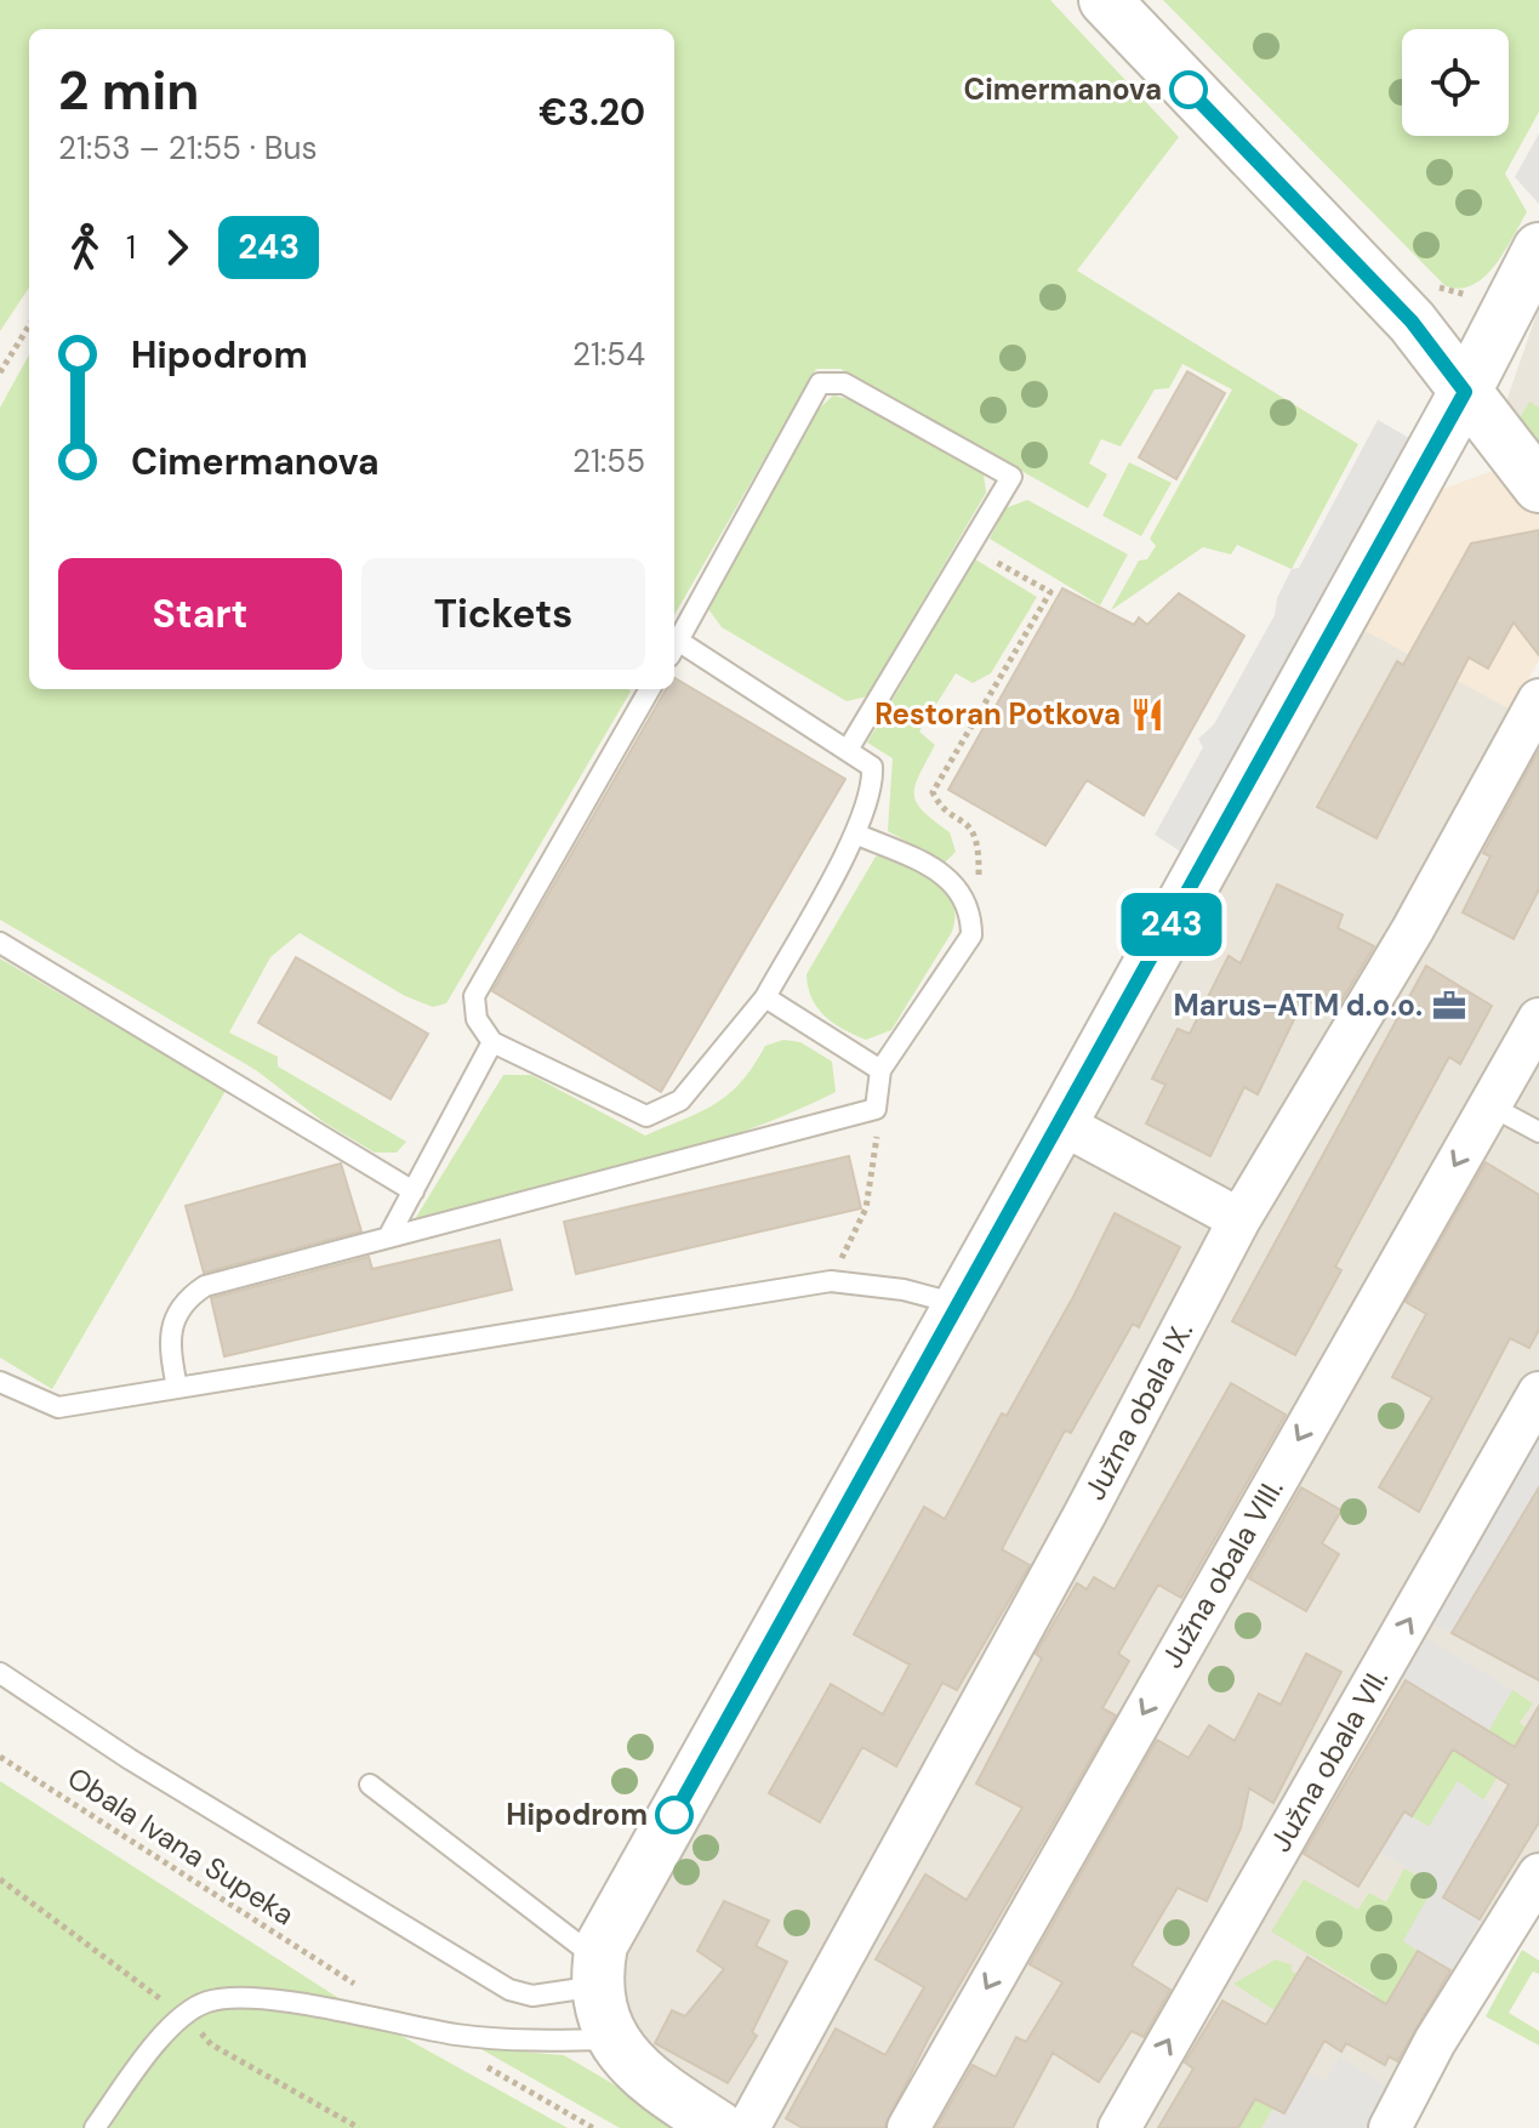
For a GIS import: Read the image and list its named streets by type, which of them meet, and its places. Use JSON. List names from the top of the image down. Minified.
{"streets":{"street":["Južna obala IX.","Južna obala VIII.","Južna obala VII."],"path":["Obala Ivana Supeka"]},"places":{"other":["Cimermanova","Hipodrom"],"restaurant":["Restoran Potkova"],"office":["Marus-ATM d.o.o."]},"lines":["bus line 243"],"page":{"on_map":"243","heading":["2 min","21:53 – 21:55 · Bus","€3.20"],"legs":["1","243"],"list":[{"name":"Hipodrom","value":"21:54"},{"name":"Cimermanova","value":"21:55"}],"buttons":["Start","Tickets"]}}
